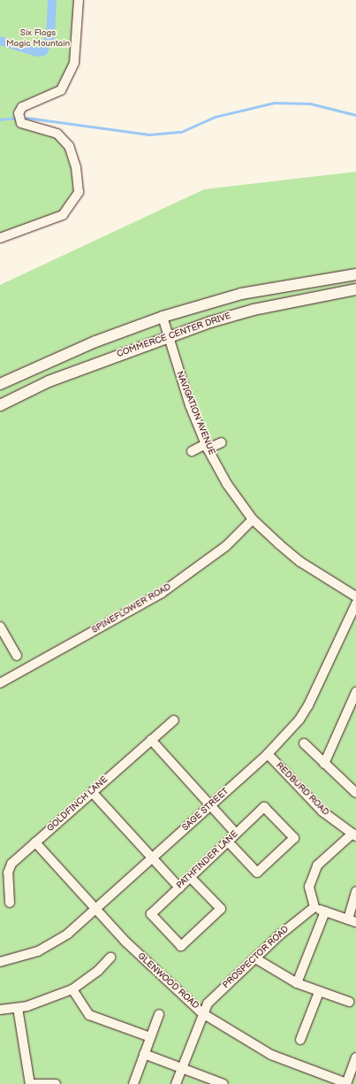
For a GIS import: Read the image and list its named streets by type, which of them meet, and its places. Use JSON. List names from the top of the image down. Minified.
{"streets":{"main road":["COMMERCE CENTER DRIVE"],"street":["NAVIGATION AVENUE","SPINEFLOWER ROAD","REDBURD ROAD","GOLDFINCH LANE","SAGE STREET","PATHFINDER LANE","PROSPECTOR ROAD","GLENWOOD ROAD"]},"crossings":[["COMMERCE CENTER DRIVE","NAVIGATION AVENUE"],["NAVIGATION AVENUE","SPINEFLOWER ROAD"],["REDBURD ROAD","SAGE STREET"],["GOLDFINCH LANE","GLENWOOD ROAD"],["SAGE STREET","GLENWOOD ROAD"],["PROSPECTOR ROAD","GLENWOOD ROAD"]],"parks":["Six Flags Magic Mountain"]}
